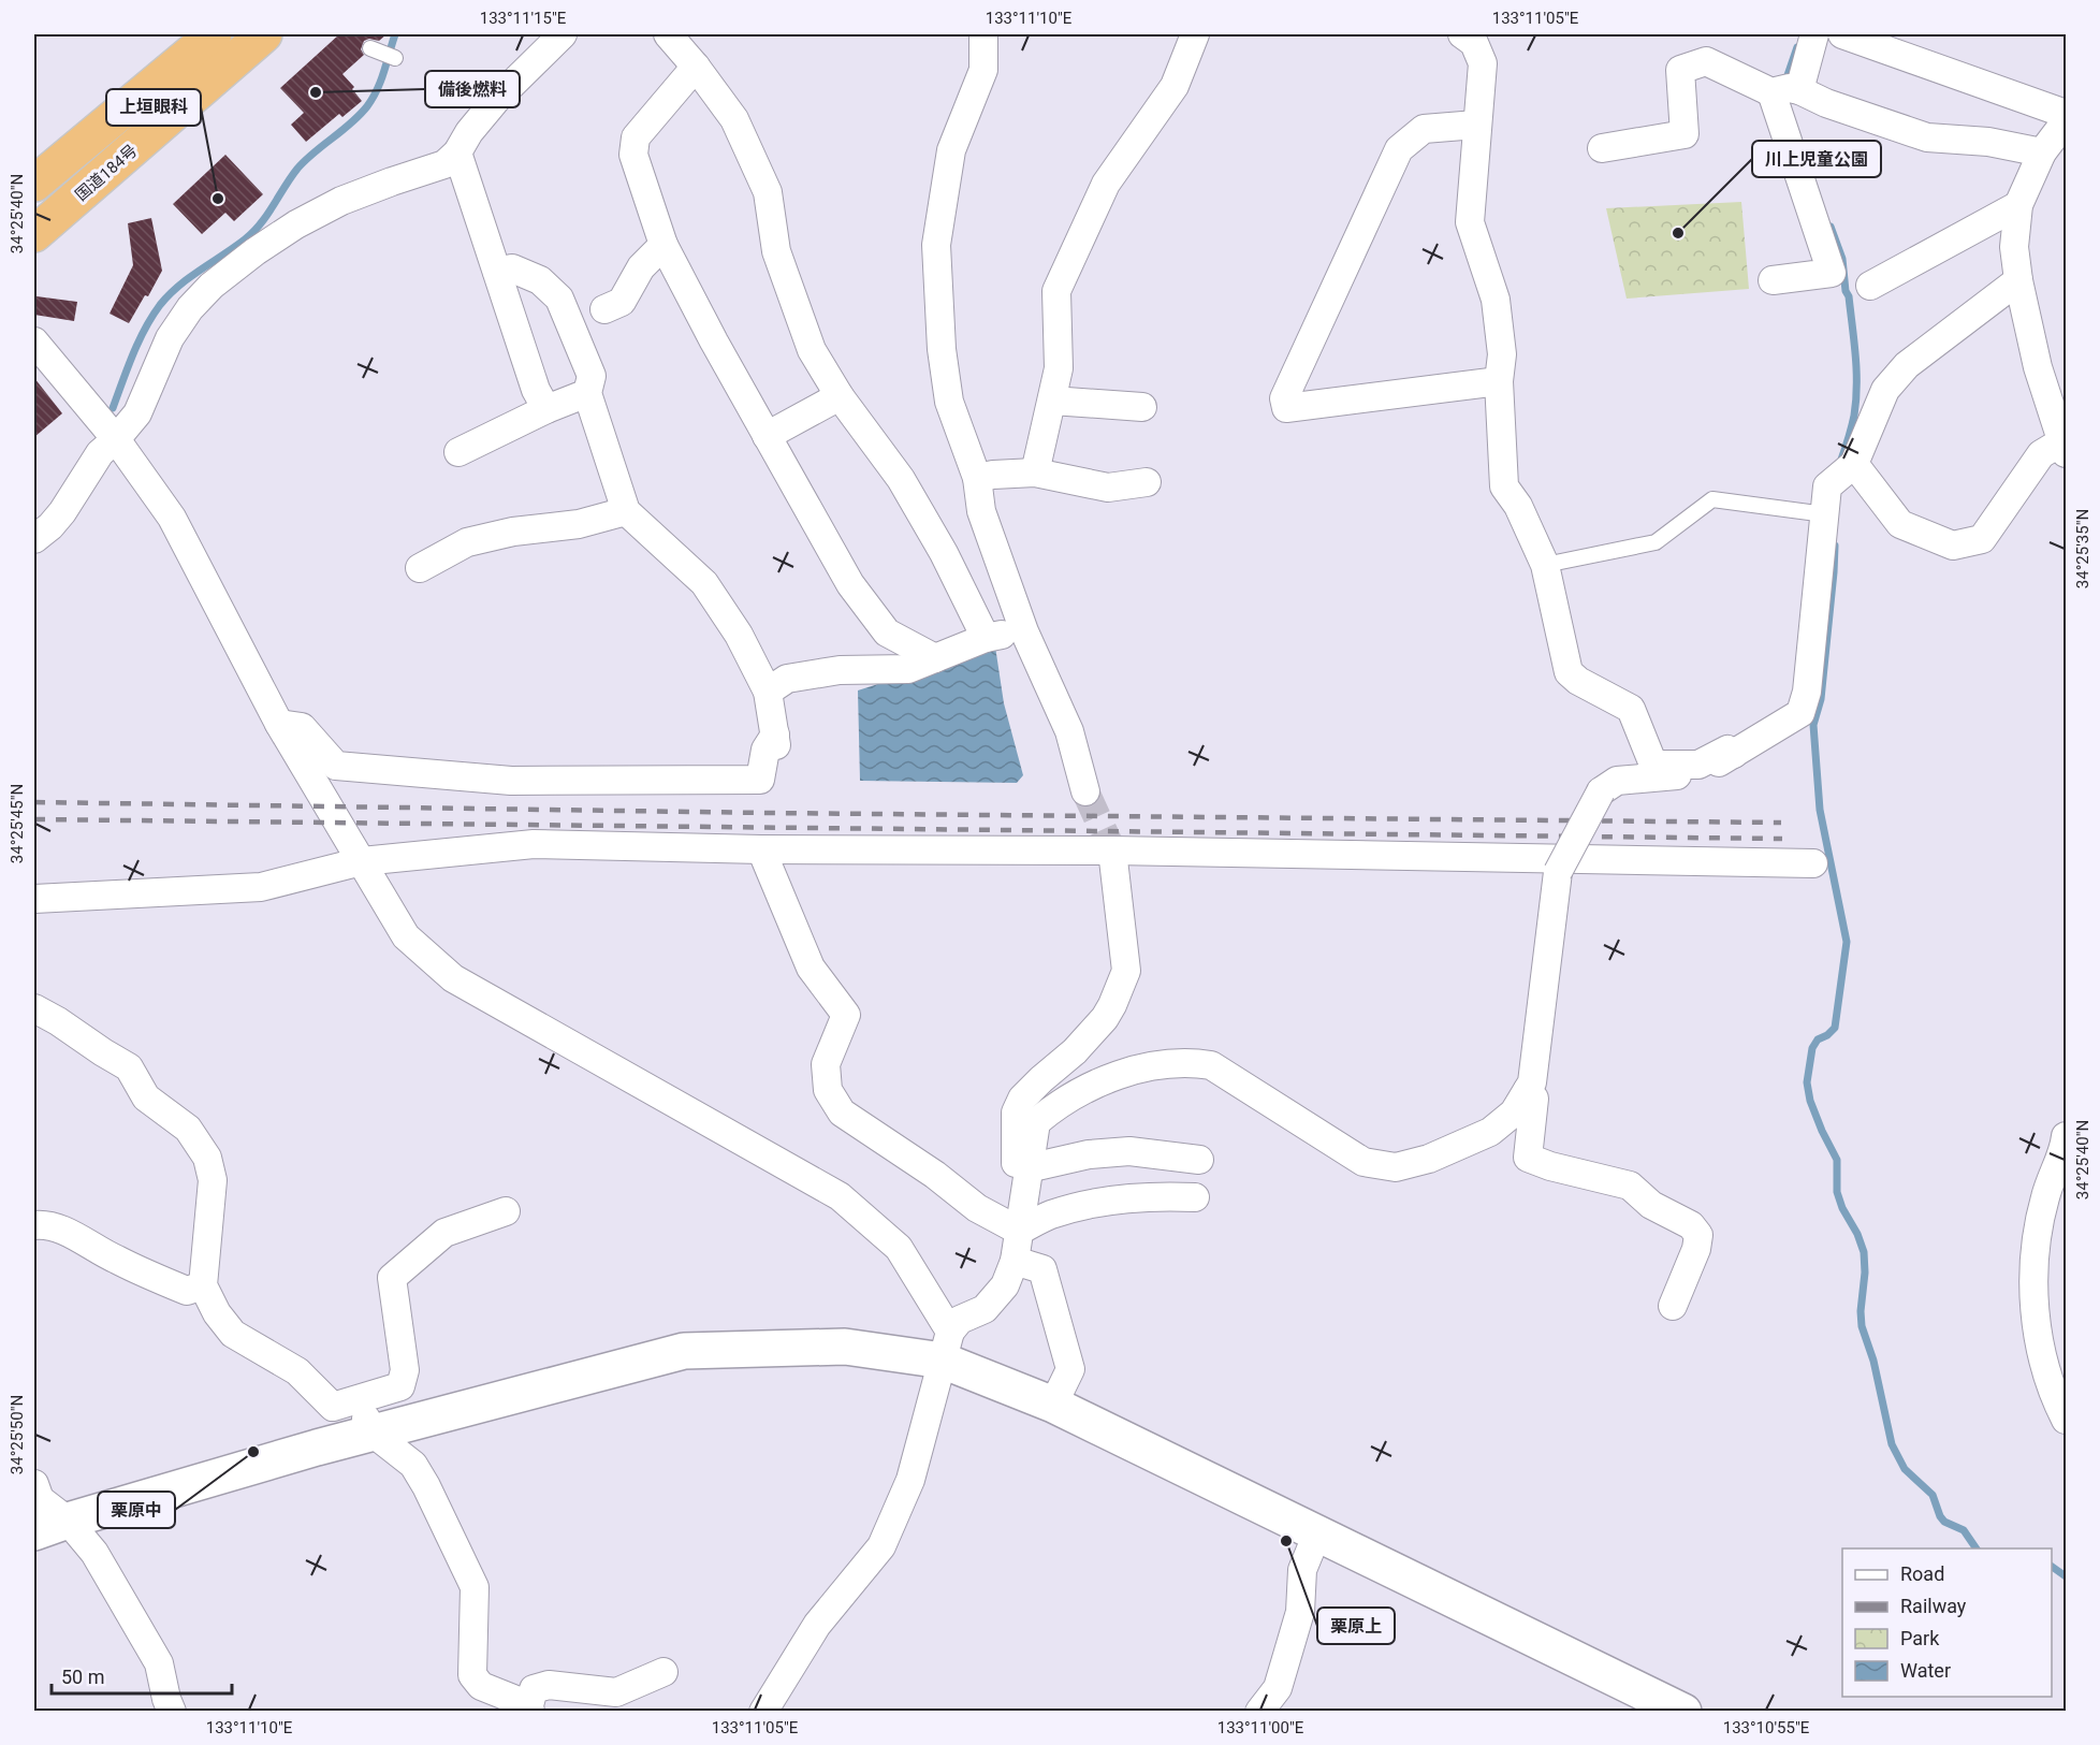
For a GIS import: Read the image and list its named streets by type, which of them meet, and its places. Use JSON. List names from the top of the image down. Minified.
{"streets":{"highway":["国道184号"]},"places":["備後燃料","上垣眼科","川上児童公園","栗原中","栗原上"],"legend":["Road","Railway","Park","Water"],"scale_bar":"50 m","coordinates":["133°11'15\"E","133°11'10\"E","133°11'05\"E","34°25'40\"N","34°25'35\"N","34°25'45\"N","34°25'50\"N","133°11'00\"E","133°10'55\"E"]}
